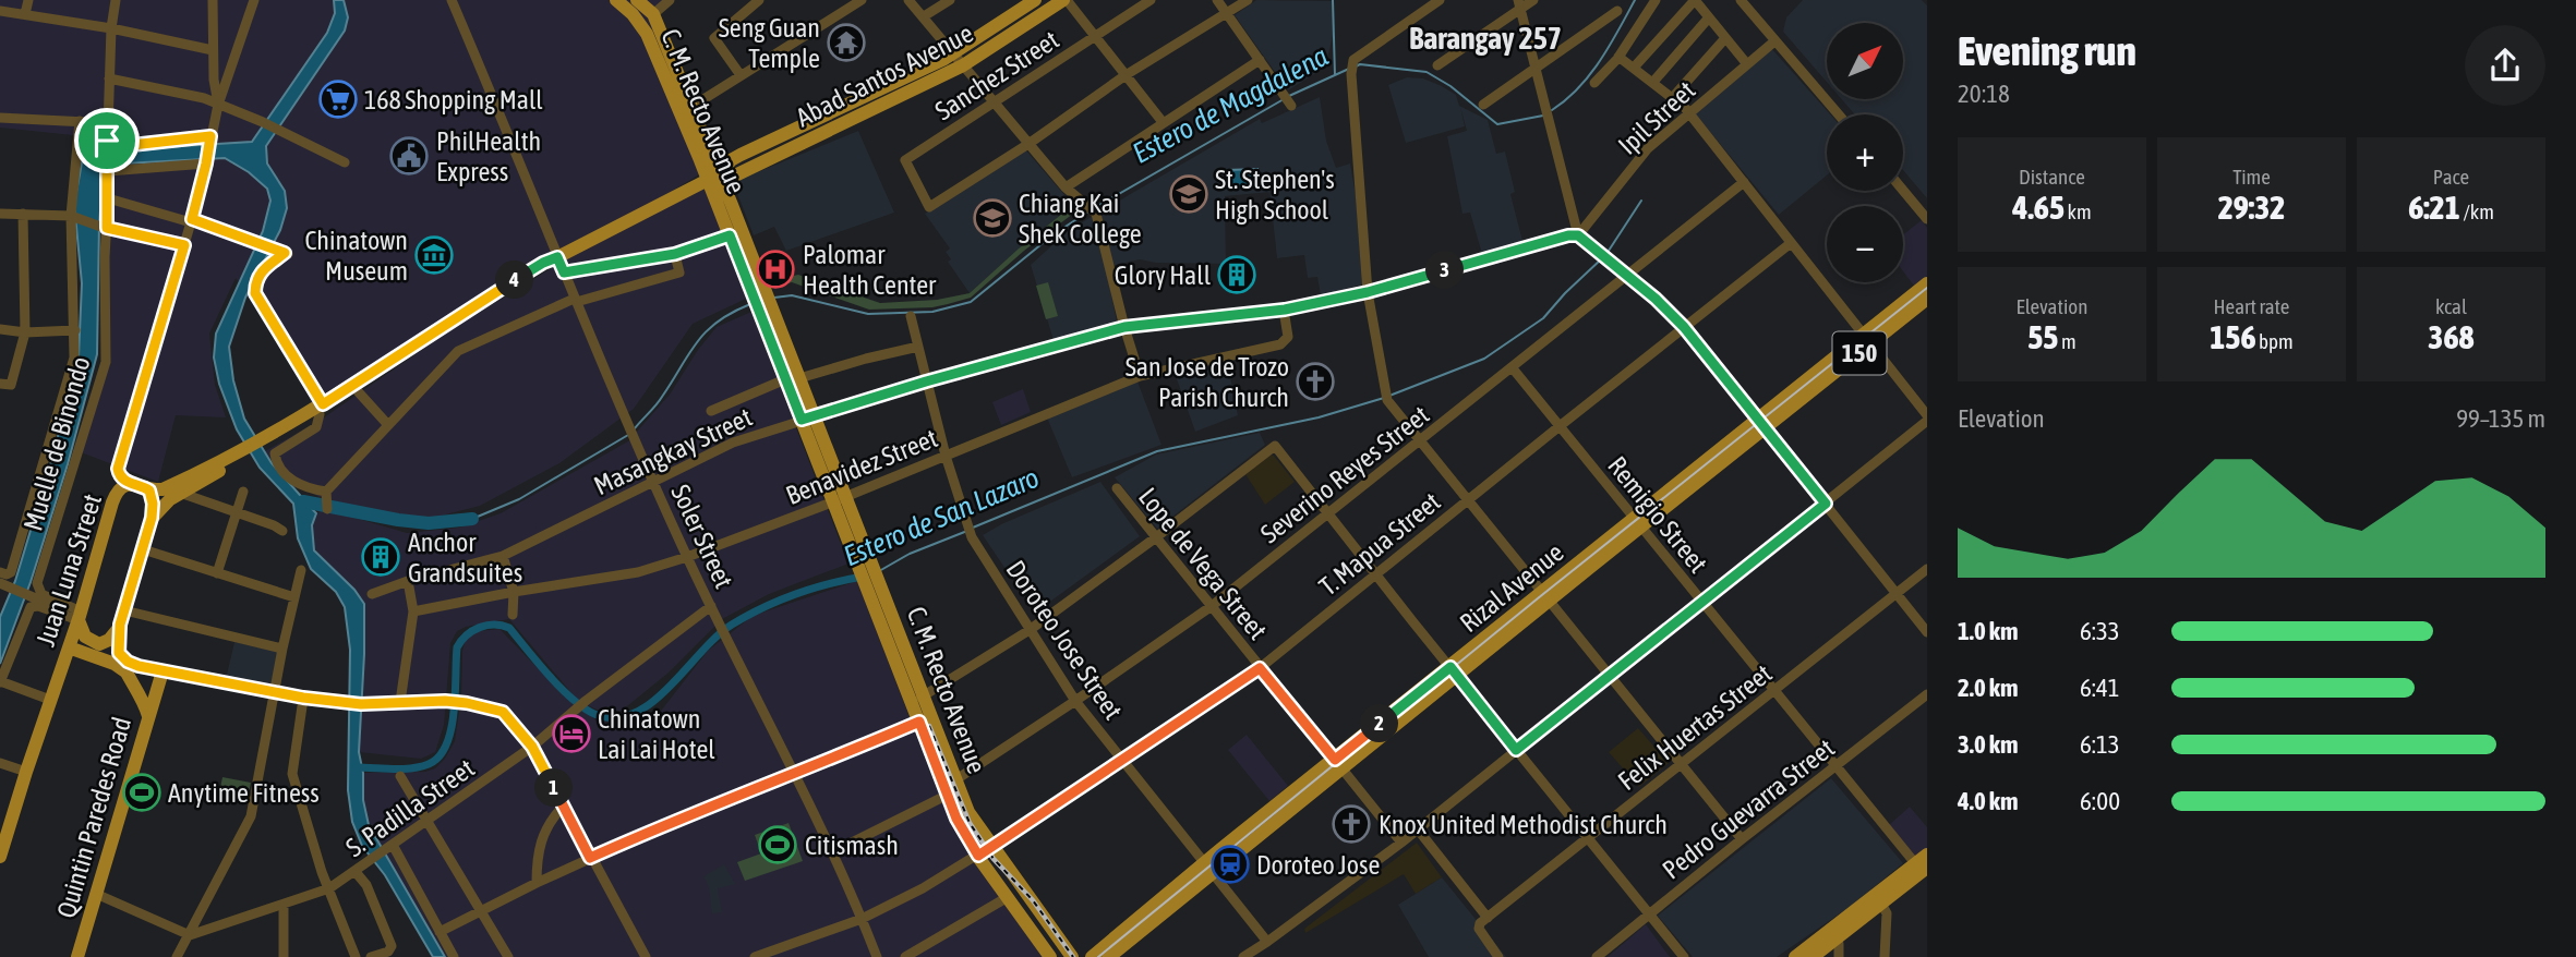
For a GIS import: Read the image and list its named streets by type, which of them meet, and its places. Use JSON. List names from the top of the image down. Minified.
{"streets":{"main road":["Abad Santos Avenue","C. M. Recto Avenue","150","Juan Luna Street","Rizal Avenue","Quintin Paredes Road"],"street":["Sanchez Street","Ipil Street","Muelle de Binondo","Masangkay Street","Benavidez Street","Severino Reyes Street","Remigio Street","Soler Street","T. Mapua Street","Lope de Vega Street","Doroteo Jose Street","Felix Huertas Street","S. Padilla Street","Pedro Guevarra Street"]},"crossings":[["Abad Santos Avenue","C. M. Recto Avenue"],["C. M. Recto Avenue","Masangkay Street"],["C. M. Recto Avenue","Benavidez Street"],["C. M. Recto Avenue","Severino Reyes Street"],["C. M. Recto Avenue","T. Mapua Street"],["Ipil Street","Masangkay Street"],["Muelle de Binondo","Juan Luna Street"],["Masangkay Street","Benavidez Street"],["Masangkay Street","Soler Street"],["Masangkay Street","Doroteo Jose Street"],["Benavidez Street","Soler Street"],["Benavidez Street","Doroteo Jose Street"],["Severino Reyes Street","Remigio Street"],["Severino Reyes Street","Lope de Vega Street"],["Severino Reyes Street","Doroteo Jose Street"],["Remigio Street","T. Mapua Street"],["Remigio Street","Rizal Avenue"],["Remigio Street","Felix Huertas Street"],["Remigio Street","Pedro Guevarra Street"],["Soler Street","T. Mapua Street"],["Soler Street","S. Padilla Street"],["T. Mapua Street","Lope de Vega Street"],["T. Mapua Street","Doroteo Jose Street"],["Lope de Vega Street","Rizal Avenue"],["Rizal Avenue","Doroteo Jose Street"]],"districts":["Barangay 257"],"water":["Estero de Magdalena","Estero de San Lazaro"],"places":{"temple":["Seng Guan Temple"],"supermarket":["168 Shopping Mall"],"public building":["PhilHealth Express"],"school or university":["St. Stephen's High School","Chiang Kai Shek College"],"museum":["Chinatown Museum"],"hospital":["Palomar Health Center"],"building":["Glory Hall","Anchor Grandsuites"],"church":["San Jose de Trozo Parish Church","Knox United Methodist Church"],"hotel":["Chinatown Lai Lai Hotel"],"sports":["Anytime Fitness","Citismash"],"station":["Doroteo Jose"]},"north":"top right","page":{"heading":["Evening run","20:18"],"map_buttons":["+","−"],"stats":[["Distance","4.65 km"],["Time","29:32"],["Pace","6:21 /km"],["Elevation","55 m"],["Heart rate","156 bpm"],["kcal","368"]],"pins":["3","4","2","1"],"chart":["Elevation","99–135 m"],"list":[{"name":"1.0 km","note":"6:33"},{"name":"2.0 km","note":"6:41"},{"name":"3.0 km","note":"6:13"},{"name":"4.0 km","note":"6:00"}]}}
